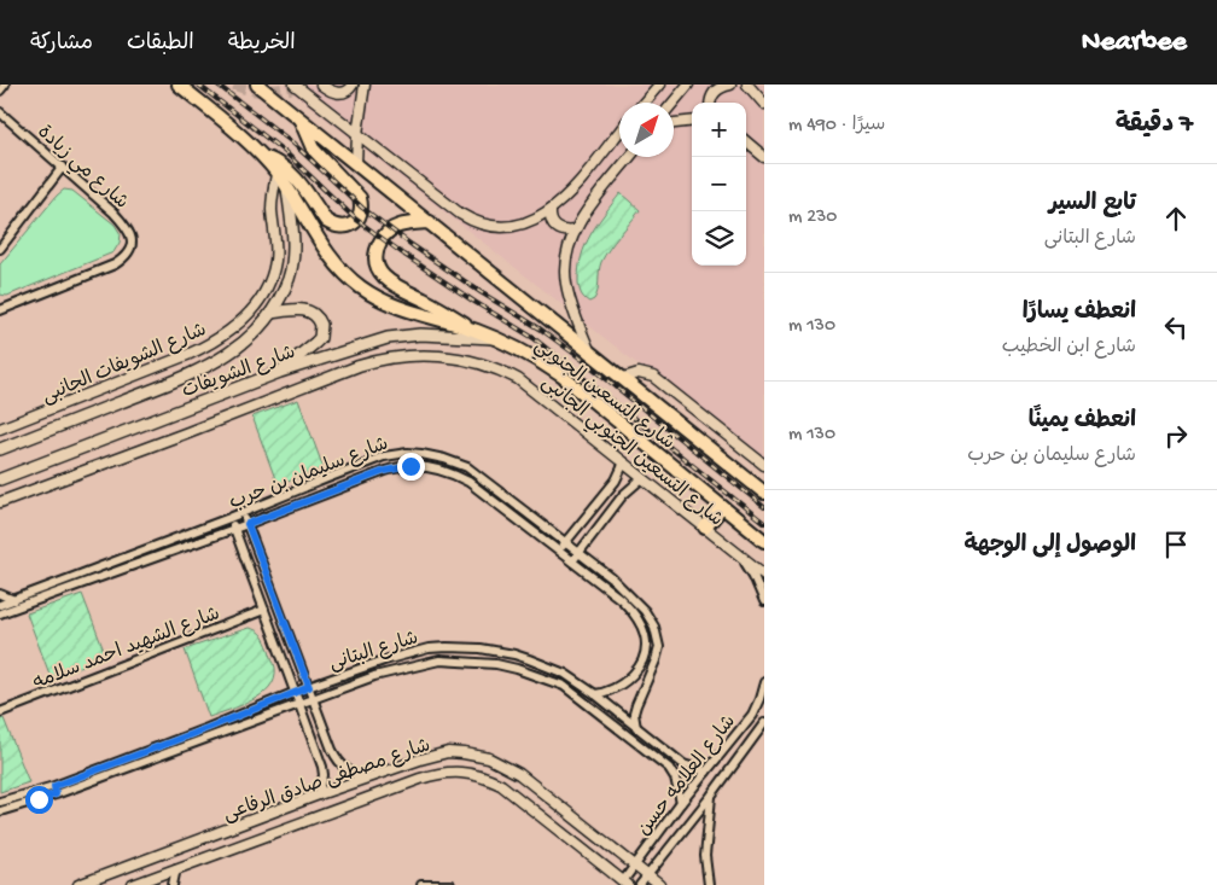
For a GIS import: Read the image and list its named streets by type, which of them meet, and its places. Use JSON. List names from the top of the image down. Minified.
{"streets":{"highway":["شارع التسعين الجنوبي"],"main road":["شارع الشويفات"],"street":["شارع مي زيادة","شارع الشويفات الجانبى","شارع التسعين الجنوبي الجانبى","شارع سليمان بن حرب","شارع الشهيد احمد سلامه","شارع البتانى","شارع العلامه حسن","شارع مصطفى صادق الرفاعى"]},"crossings":[["شارع الشويفات الجانبى","شارع التسعين الجنوبي"],["شارع الشويفات","شارع التسعين الجنوبي"],["شارع سليمان بن حرب","شارع البتانى"],["شارع البتانى","شارع العلامه حسن"],["شارع العلامه حسن","شارع مصطفى صادق الرفاعى"]],"north":"top right","page":{"header":"Nearbee","nav":["الخريطة","الطبقات","مشاركة"],"heading":["7 دقيقة","سيرًا · 490 m"],"map_buttons":["+","−"],"list":[["تابع السير","شارع البتانى","230 m"],["انعطف يسارًا","شارع ابن الخطيب","130 m"],["انعطف يمينًا","شارع سليمان بن حرب","130 m"],"الوصول إلى الوجهة"]}}
